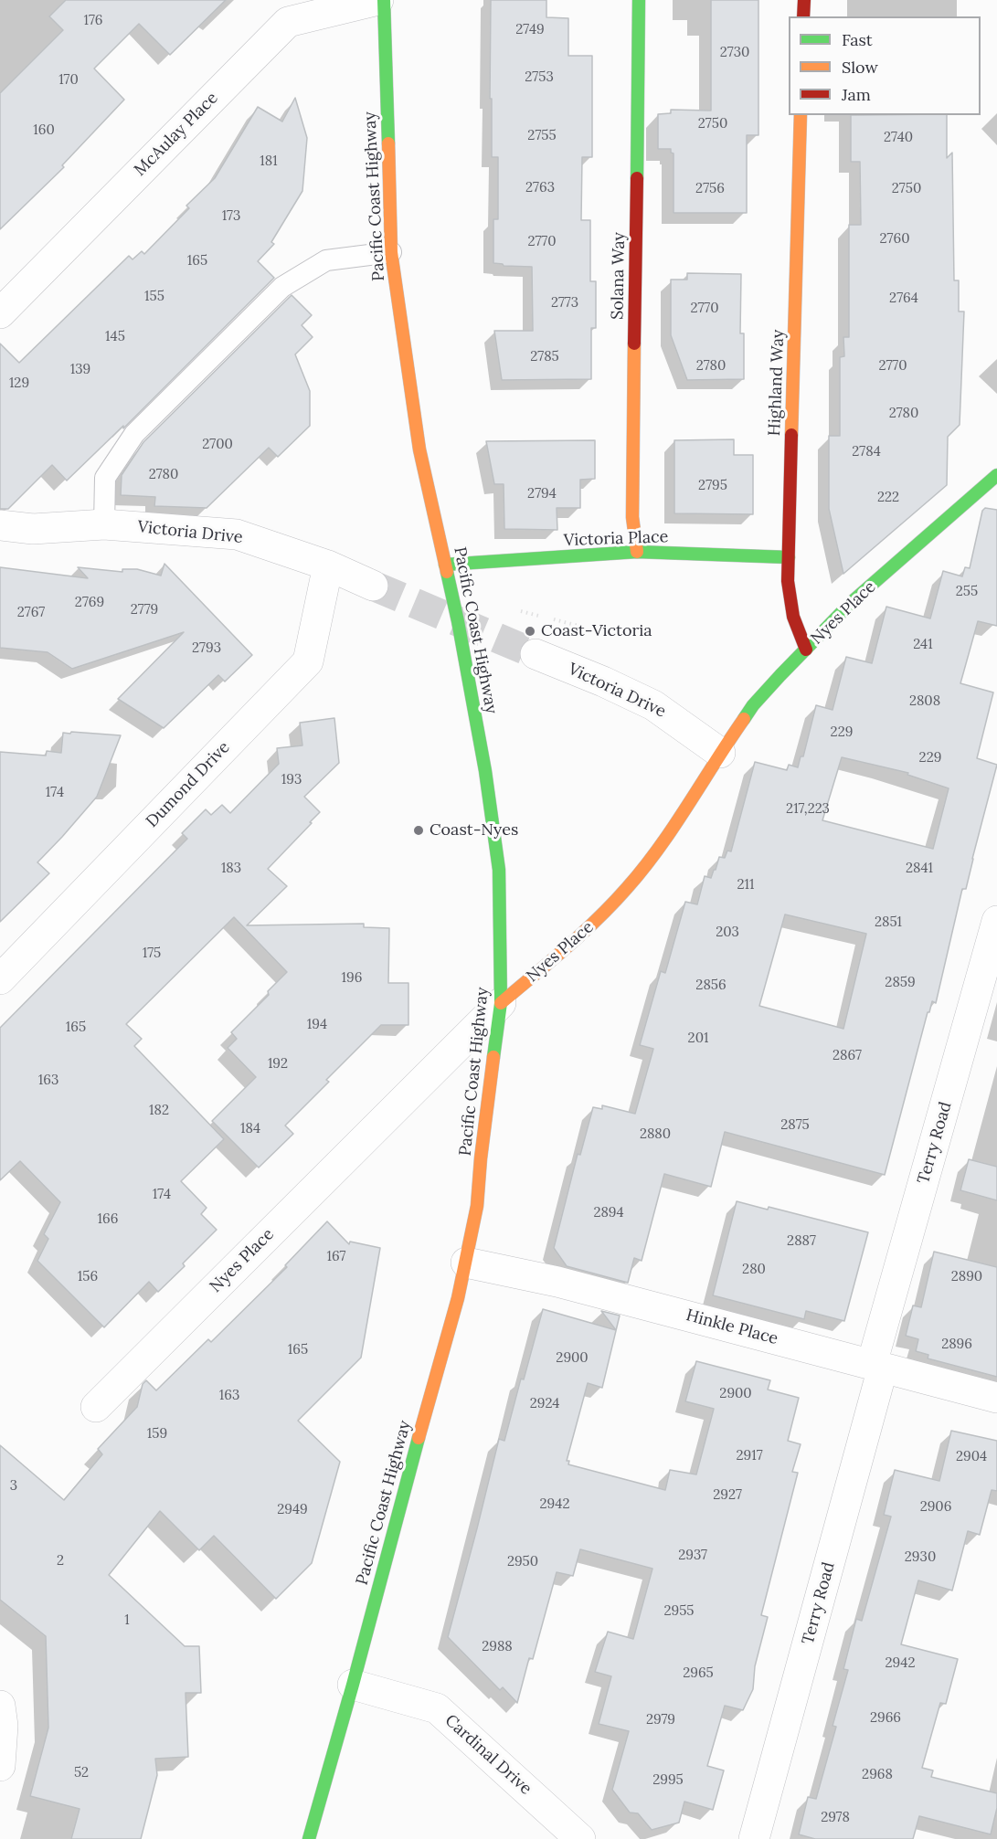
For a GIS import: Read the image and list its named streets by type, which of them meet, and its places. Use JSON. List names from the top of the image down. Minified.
{"streets":{"main road":["Pacific Coast Highway","Solana Way","Highland Way","Victoria Place","Nyes Place"],"street":["McAulay Place","Victoria Drive","Dumond Drive","Terry Road","Hinkle Place","Cardinal Drive"]},"crossings":[["Pacific Coast Highway","Victoria Place"],["Pacific Coast Highway","Nyes Place"],["Pacific Coast Highway","Hinkle Place"],["Pacific Coast Highway","Cardinal Drive"],["Solana Way","Victoria Place"],["Highland Way","Victoria Place"],["Highland Way","Nyes Place"],["Victoria Drive","Nyes Place"],["Victoria Drive","Dumond Drive"],["Terry Road","Hinkle Place"]],"places":["Coast-Victoria","Coast-Nyes"],"house_numbers":["176","2749","2730","2753","170","2750","160","2755","2740","181","2763","2756","2750","173","2760","2770","165","155","2764","2773","2770","145","2785","2780","2770","139","129","2780","2700","2784","2780","2795","2794","222","255","2769","2779","2767","241","2793","2808","229","229","193","174","217,223","183","2841","211","2851","203","175","196","2859","2856","194","165","201","2867","192","163","182","2875","184","2880","174","2894","166","2887","167","280","156","2890","2896","165","2900","2900","163","2924","159","2917","2904","3","2927","2942","2906","2949","2937","2930","2","2950","2955","1","2988","2942","2965","2966","2979","52","2968","2995","2978"],"legend":["Fast","Slow","Jam"]}
